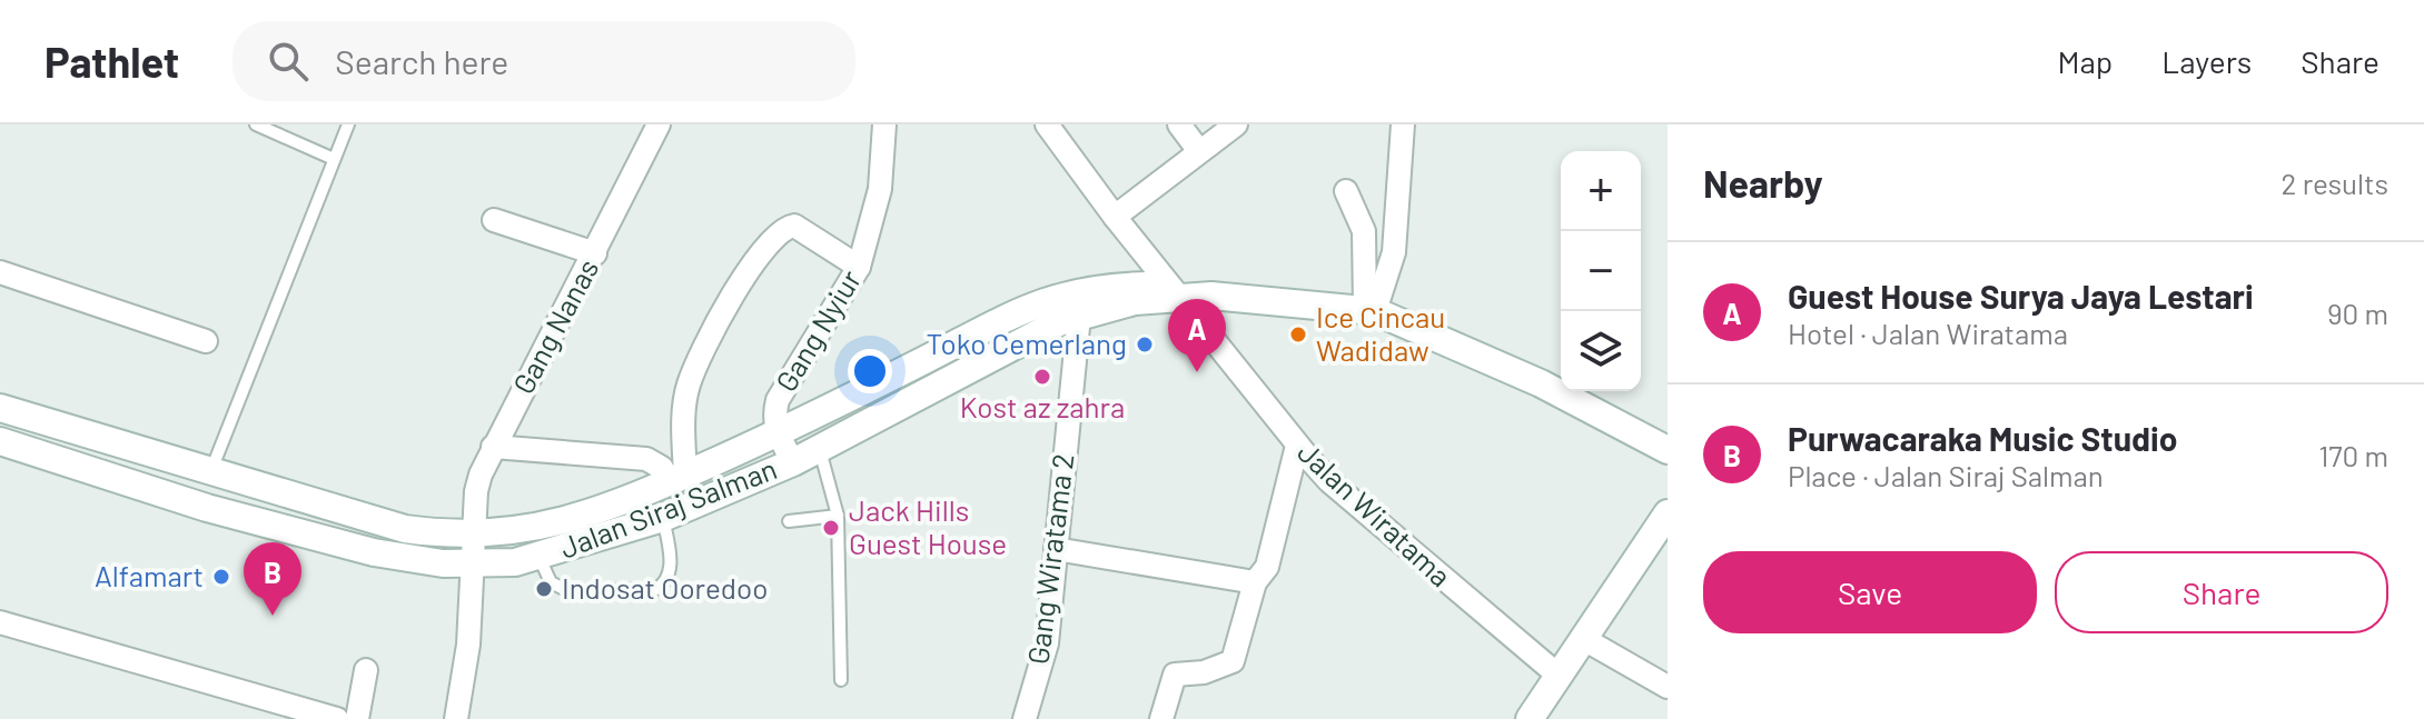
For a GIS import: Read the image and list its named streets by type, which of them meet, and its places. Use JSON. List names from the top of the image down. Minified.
{"streets":{"street":["Gang Nanas","Gang Nyiur","Jalan Siraj Salman","Jalan Wiratama","Gang Wiratama 2"]},"crossings":[["Gang Nanas","Jalan Siraj Salman"],["Gang Nyiur","Jalan Siraj Salman"],["Jalan Siraj Salman","Jalan Wiratama"],["Jalan Siraj Salman","Gang Wiratama 2"]],"places":["Ice Cincau Wadidaw","Toko Cemerlang","Kost az zahra","Jack Hills Guest House","Alfamart","Indosat Ooredoo"],"page":{"header":"Pathlet","search":"Search here","nav":["Map","Layers","Share"],"heading":["Nearby","2 results"],"map_buttons":["+","−"],"list":[{"mark":"A","name":"Guest House Surya Jaya Lestari","note":"Hotel · Jalan Wiratama","value":"90 m"},{"mark":"B","name":"Purwacaraka Music Studio","note":"Place · Jalan Siraj Salman","value":"170 m"}],"pins":["A","B"],"buttons":["Save","Share"]}}
